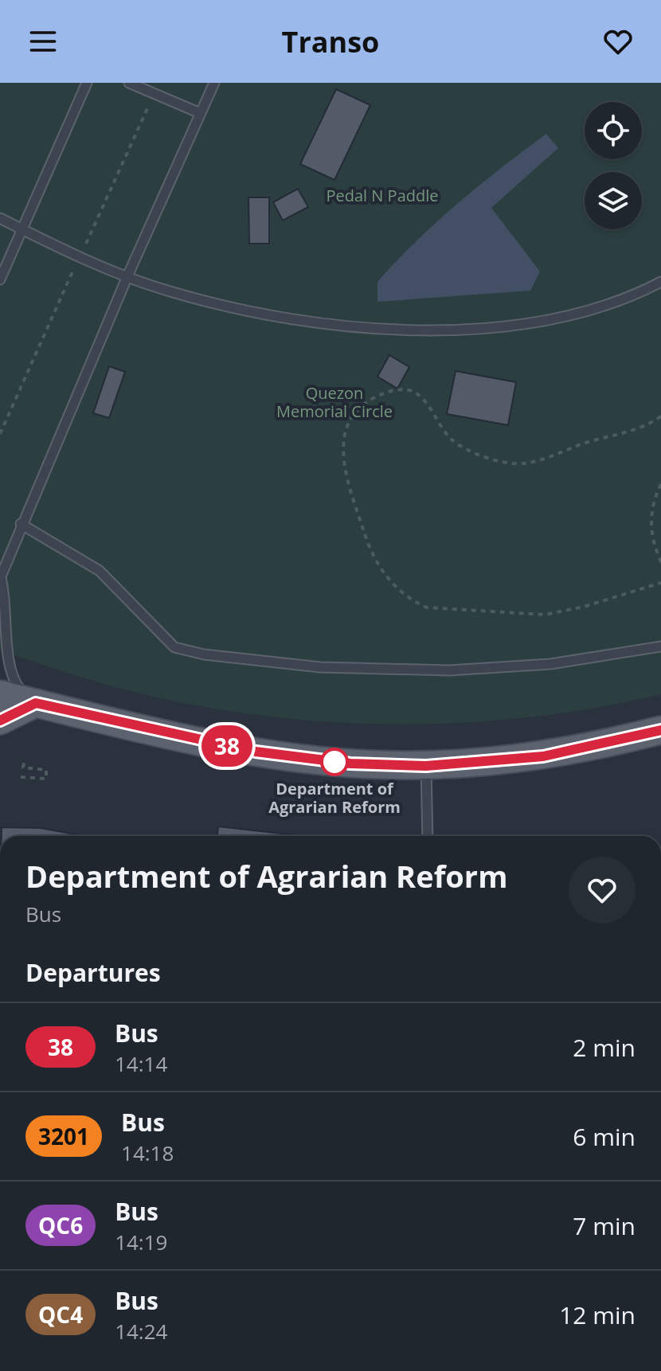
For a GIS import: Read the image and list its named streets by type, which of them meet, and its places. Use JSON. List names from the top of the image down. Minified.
{"parks":["Pedal N Paddle","Quezon Memorial Circle"],"places":["Department of Agrarian Reform"],"lines":["bus line 38"],"page":{"header":"Transo","on_map":"38","heading":[["Department of Agrarian Reform","Bus"],"Departures"],"list":[{"mark":"38","name":"Bus","note":"14:14","value":"2 min"},{"mark":"3201","name":"Bus","note":"14:18","value":"6 min"},{"mark":"QC6","name":"Bus","note":"14:19","value":"7 min"},{"mark":"QC4","name":"Bus","note":"14:24","value":"12 min"}]}}
